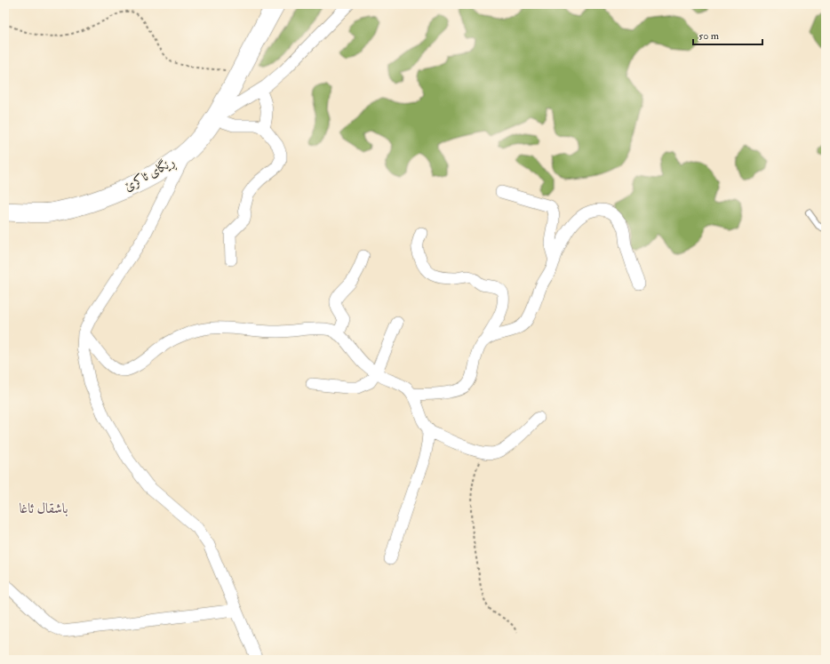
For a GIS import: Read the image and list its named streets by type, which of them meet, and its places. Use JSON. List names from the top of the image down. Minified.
{"streets":{"highway":["ڕێگای ئاکرێ"]},"districts":["باشقال ئاغا"],"scale_bar":"50 m"}
